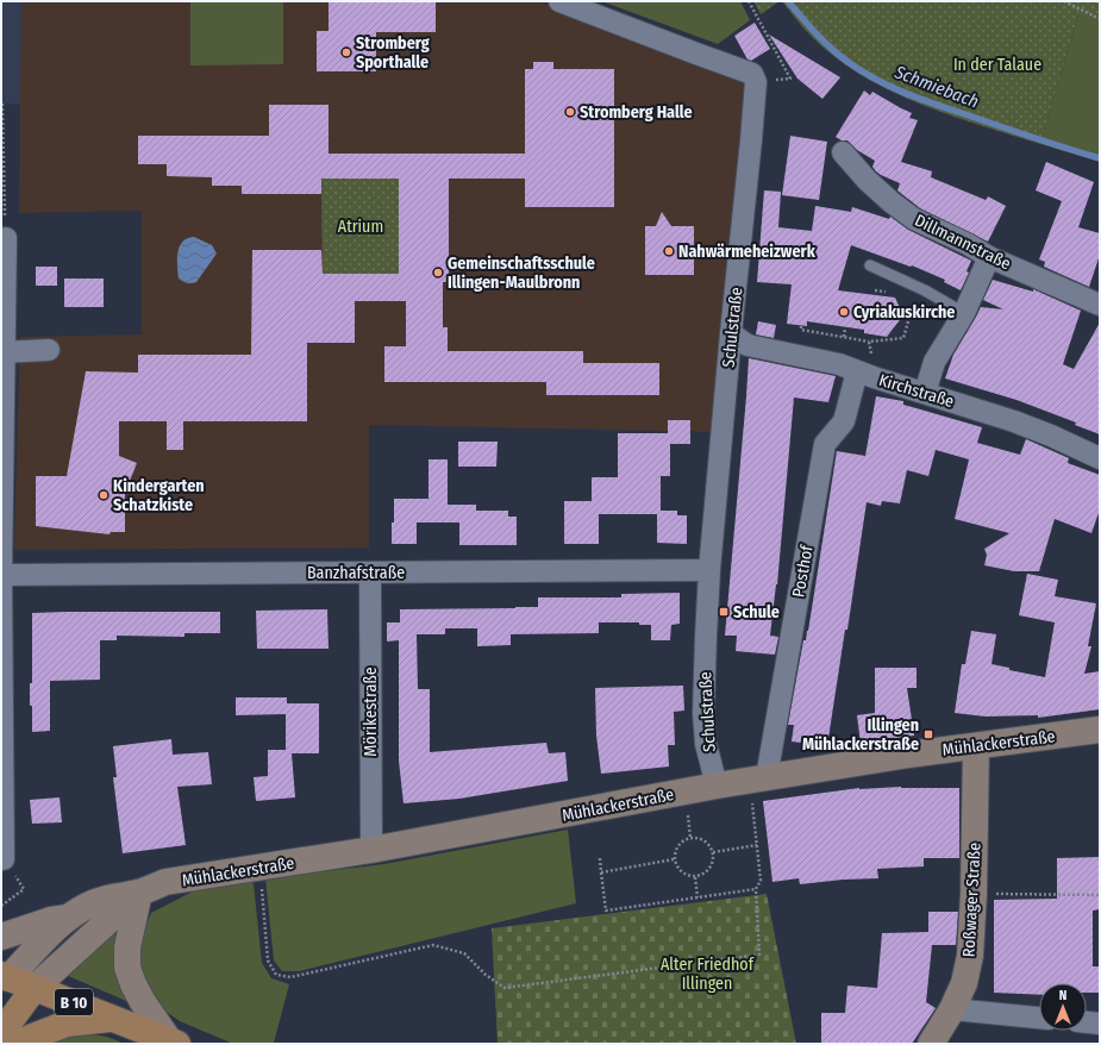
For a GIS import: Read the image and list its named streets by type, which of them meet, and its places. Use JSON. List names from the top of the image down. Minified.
{"streets":{"main road":["Mühlackerstraße","B 10"],"street":["Dillmannstraße","Schulstraße","Kirchstraße","Posthof","Banzhafstraße","Mörikestraße","Roßwager Straße"]},"crossings":[["Schulstraße","Kirchstraße"],["Schulstraße","Banzhafstraße"],["Schulstraße","Mühlackerstraße"],["Kirchstraße","Posthof"],["Posthof","Mühlackerstraße"],["Banzhafstraße","Mörikestraße"],["Mörikestraße","Mühlackerstraße"],["Mühlackerstraße","Roßwager Straße"],["Mühlackerstraße","B 10"]],"water":["Schmiebach"],"parks":["In der Talaue","Atrium","Alter Friedhof Illingen"],"places":{"other":["Stromberg Sporthalle","Stromberg Halle","Nahwärmeheizwerk","Gemeinschaftsschule Illingen-Maulbronn","Cyriakuskirche","Kindergarten Schatzkiste"],"transit":["Schule","Illingen Mühlackerstraße"]},"north":"top"}
